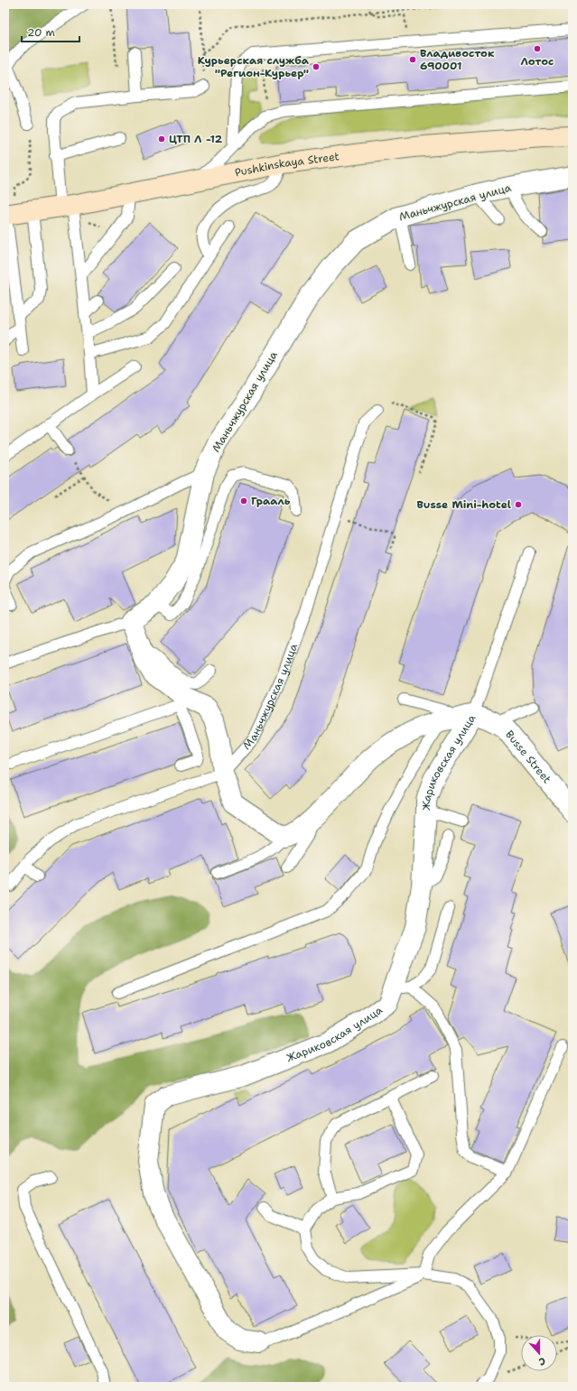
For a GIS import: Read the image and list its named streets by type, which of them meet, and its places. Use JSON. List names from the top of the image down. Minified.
{"streets":{"main road":["Pushkinskaya Street"],"street":["Маньчжурская улица","Busse Street","Жариковская улица"]},"crossings":[["Busse Street","Жариковская улица"]],"places":["Лотос","Владивосток 690001","Курьерская служба \"Регион-Курьер\"","ЦТП Л -12","Грааль","Busse Mini-hotel"],"scale_bar":"20 m","north":"bottom"}
